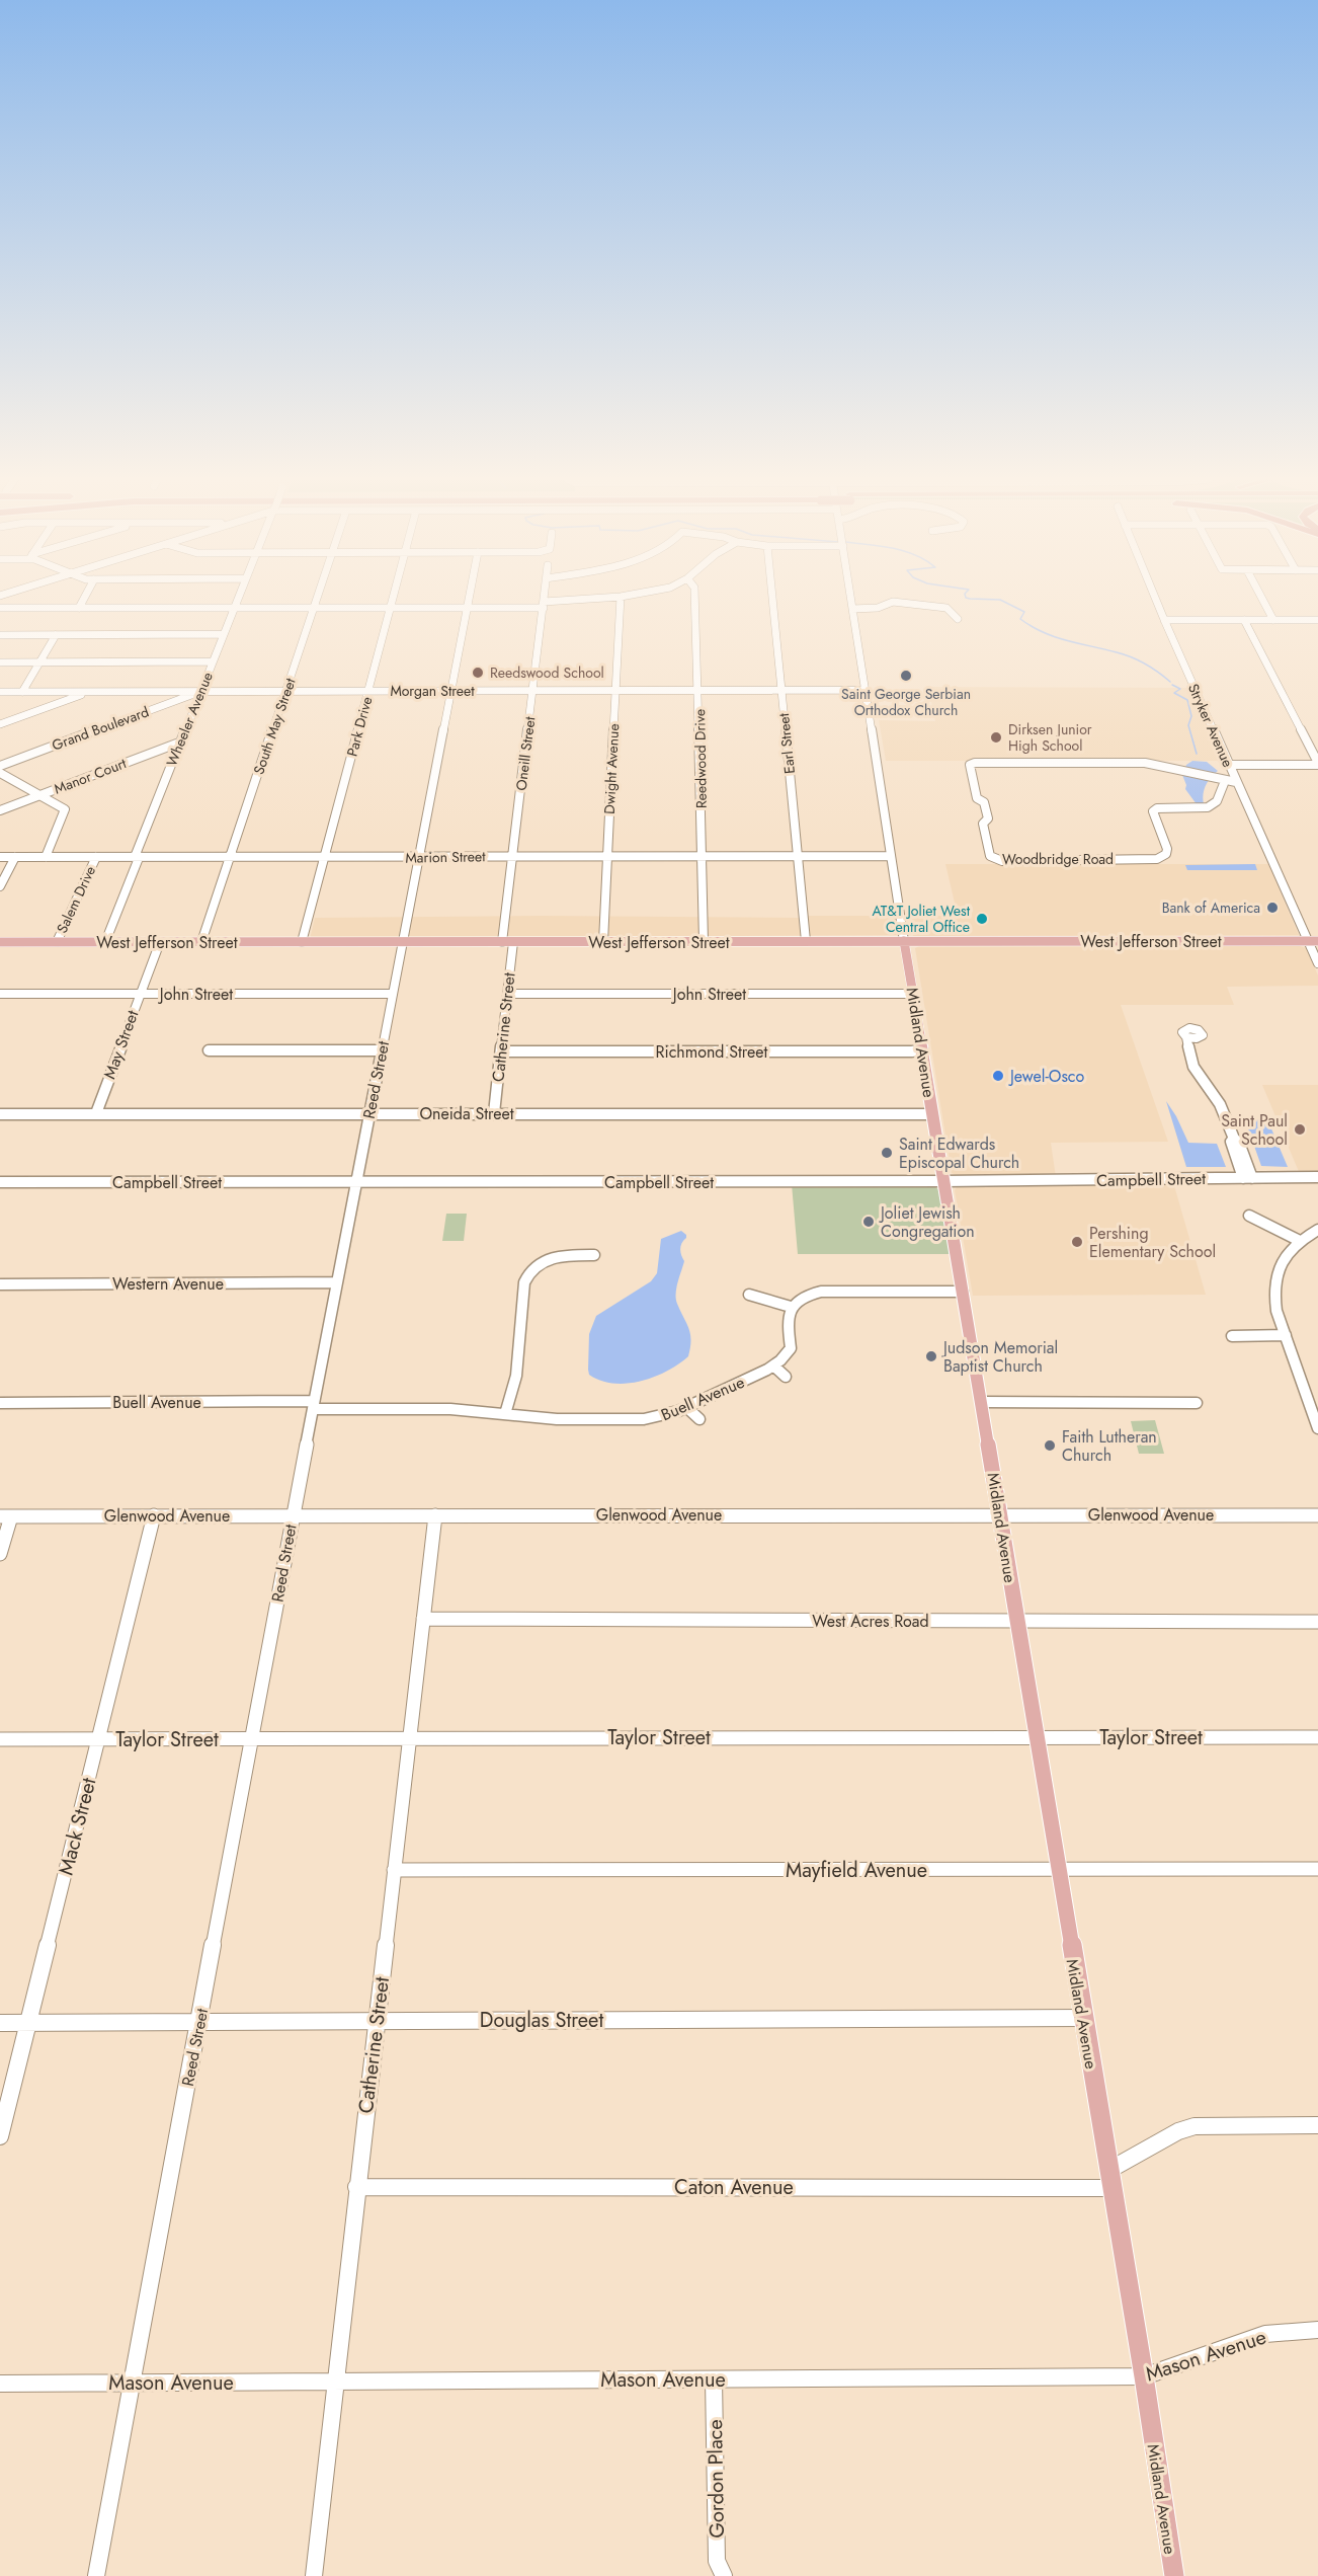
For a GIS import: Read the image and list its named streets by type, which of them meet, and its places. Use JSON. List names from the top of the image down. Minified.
{"streets":{"main road":["West Jefferson Street","Midland Avenue"],"street":["Morgan Street","Wheeler Avenue","Stryker Avenue","South May Street","Park Drive","Grand Boulevard","Earl Street","Oneill Street","Reedwood Drive","Dwight Avenue","Manor Court","Marion Street","Woodbridge Road","Salem Drive","John Street","Catherine Street","May Street","Richmond Street","Reed Street","Oneida Street","Campbell Street","Western Avenue","Buell Avenue","Glenwood Avenue","West Acres Road","Taylor Street","Mack Street","Mayfield Avenue","Douglas Street","Caton Avenue","Mason Avenue","Gordon Place"]},"crossings":[["Morgan Street","Wheeler Avenue"],["Morgan Street","South May Street"],["Morgan Street","Park Drive"],["Morgan Street","Grand Boulevard"],["Morgan Street","Earl Street"],["Morgan Street","Oneill Street"],["Morgan Street","Reedwood Drive"],["Morgan Street","Dwight Avenue"],["Morgan Street","Midland Avenue"],["Morgan Street","Reed Street"],["Wheeler Avenue","Grand Boulevard"],["Wheeler Avenue","Manor Court"],["Wheeler Avenue","Marion Street"],["Wheeler Avenue","West Jefferson Street"],["Stryker Avenue","Woodbridge Road"],["Stryker Avenue","West Jefferson Street"],["South May Street","Marion Street"],["South May Street","West Jefferson Street"],["Park Drive","Marion Street"],["Park Drive","West Jefferson Street"],["Earl Street","Marion Street"],["Earl Street","West Jefferson Street"],["Oneill Street","Marion Street"],["Oneill Street","West Jefferson Street"],["Reedwood Drive","Marion Street"],["Reedwood Drive","West Jefferson Street"],["Dwight Avenue","Marion Street"],["Dwight Avenue","West Jefferson Street"],["Marion Street","Salem Drive"],["Marion Street","Midland Avenue"],["Marion Street","Reed Street"],["Salem Drive","West Jefferson Street"],["West Jefferson Street","Catherine Street"],["West Jefferson Street","Midland Avenue"],["West Jefferson Street","May Street"],["West Jefferson Street","Reed Street"],["John Street","Catherine Street"],["John Street","Midland Avenue"],["John Street","May Street"],["John Street","Reed Street"],["Catherine Street","Richmond Street"],["Catherine Street","Oneida Street"],["Catherine Street","Glenwood Avenue"],["Catherine Street","West Acres Road"],["Catherine Street","Taylor Street"],["Catherine Street","Mayfield Avenue"],["Catherine Street","Douglas Street"],["Catherine Street","Caton Avenue"],["Catherine Street","Mason Avenue"],["Midland Avenue","Richmond Street"],["Midland Avenue","Oneida Street"],["Midland Avenue","Campbell Street"],["Midland Avenue","Glenwood Avenue"],["Midland Avenue","West Acres Road"],["Midland Avenue","Taylor Street"],["Midland Avenue","Mayfield Avenue"],["Midland Avenue","Douglas Street"],["Midland Avenue","Caton Avenue"],["Midland Avenue","Mason Avenue"],["May Street","Oneida Street"],["Reed Street","Oneida Street"],["Reed Street","Campbell Street"],["Reed Street","Western Avenue"],["Reed Street","Buell Avenue"],["Reed Street","Glenwood Avenue"],["Reed Street","Taylor Street"],["Reed Street","Douglas Street"],["Reed Street","Mason Avenue"],["Glenwood Avenue","Mack Street"],["Taylor Street","Mack Street"],["Mack Street","Douglas Street"],["Mason Avenue","Gordon Place"]],"places":["Reedswood School","Saint George Serbian Orthodox Church","Dirksen Junior High School","Bank of America","AT&T Joliet West Central Office","Jewel-Osco","Saint Paul School","Saint Edwards Episcopal Church","Joliet Jewish Congregation","Pershing Elementary School","Judson Memorial Baptist Church","Faith Lutheran Church"]}
